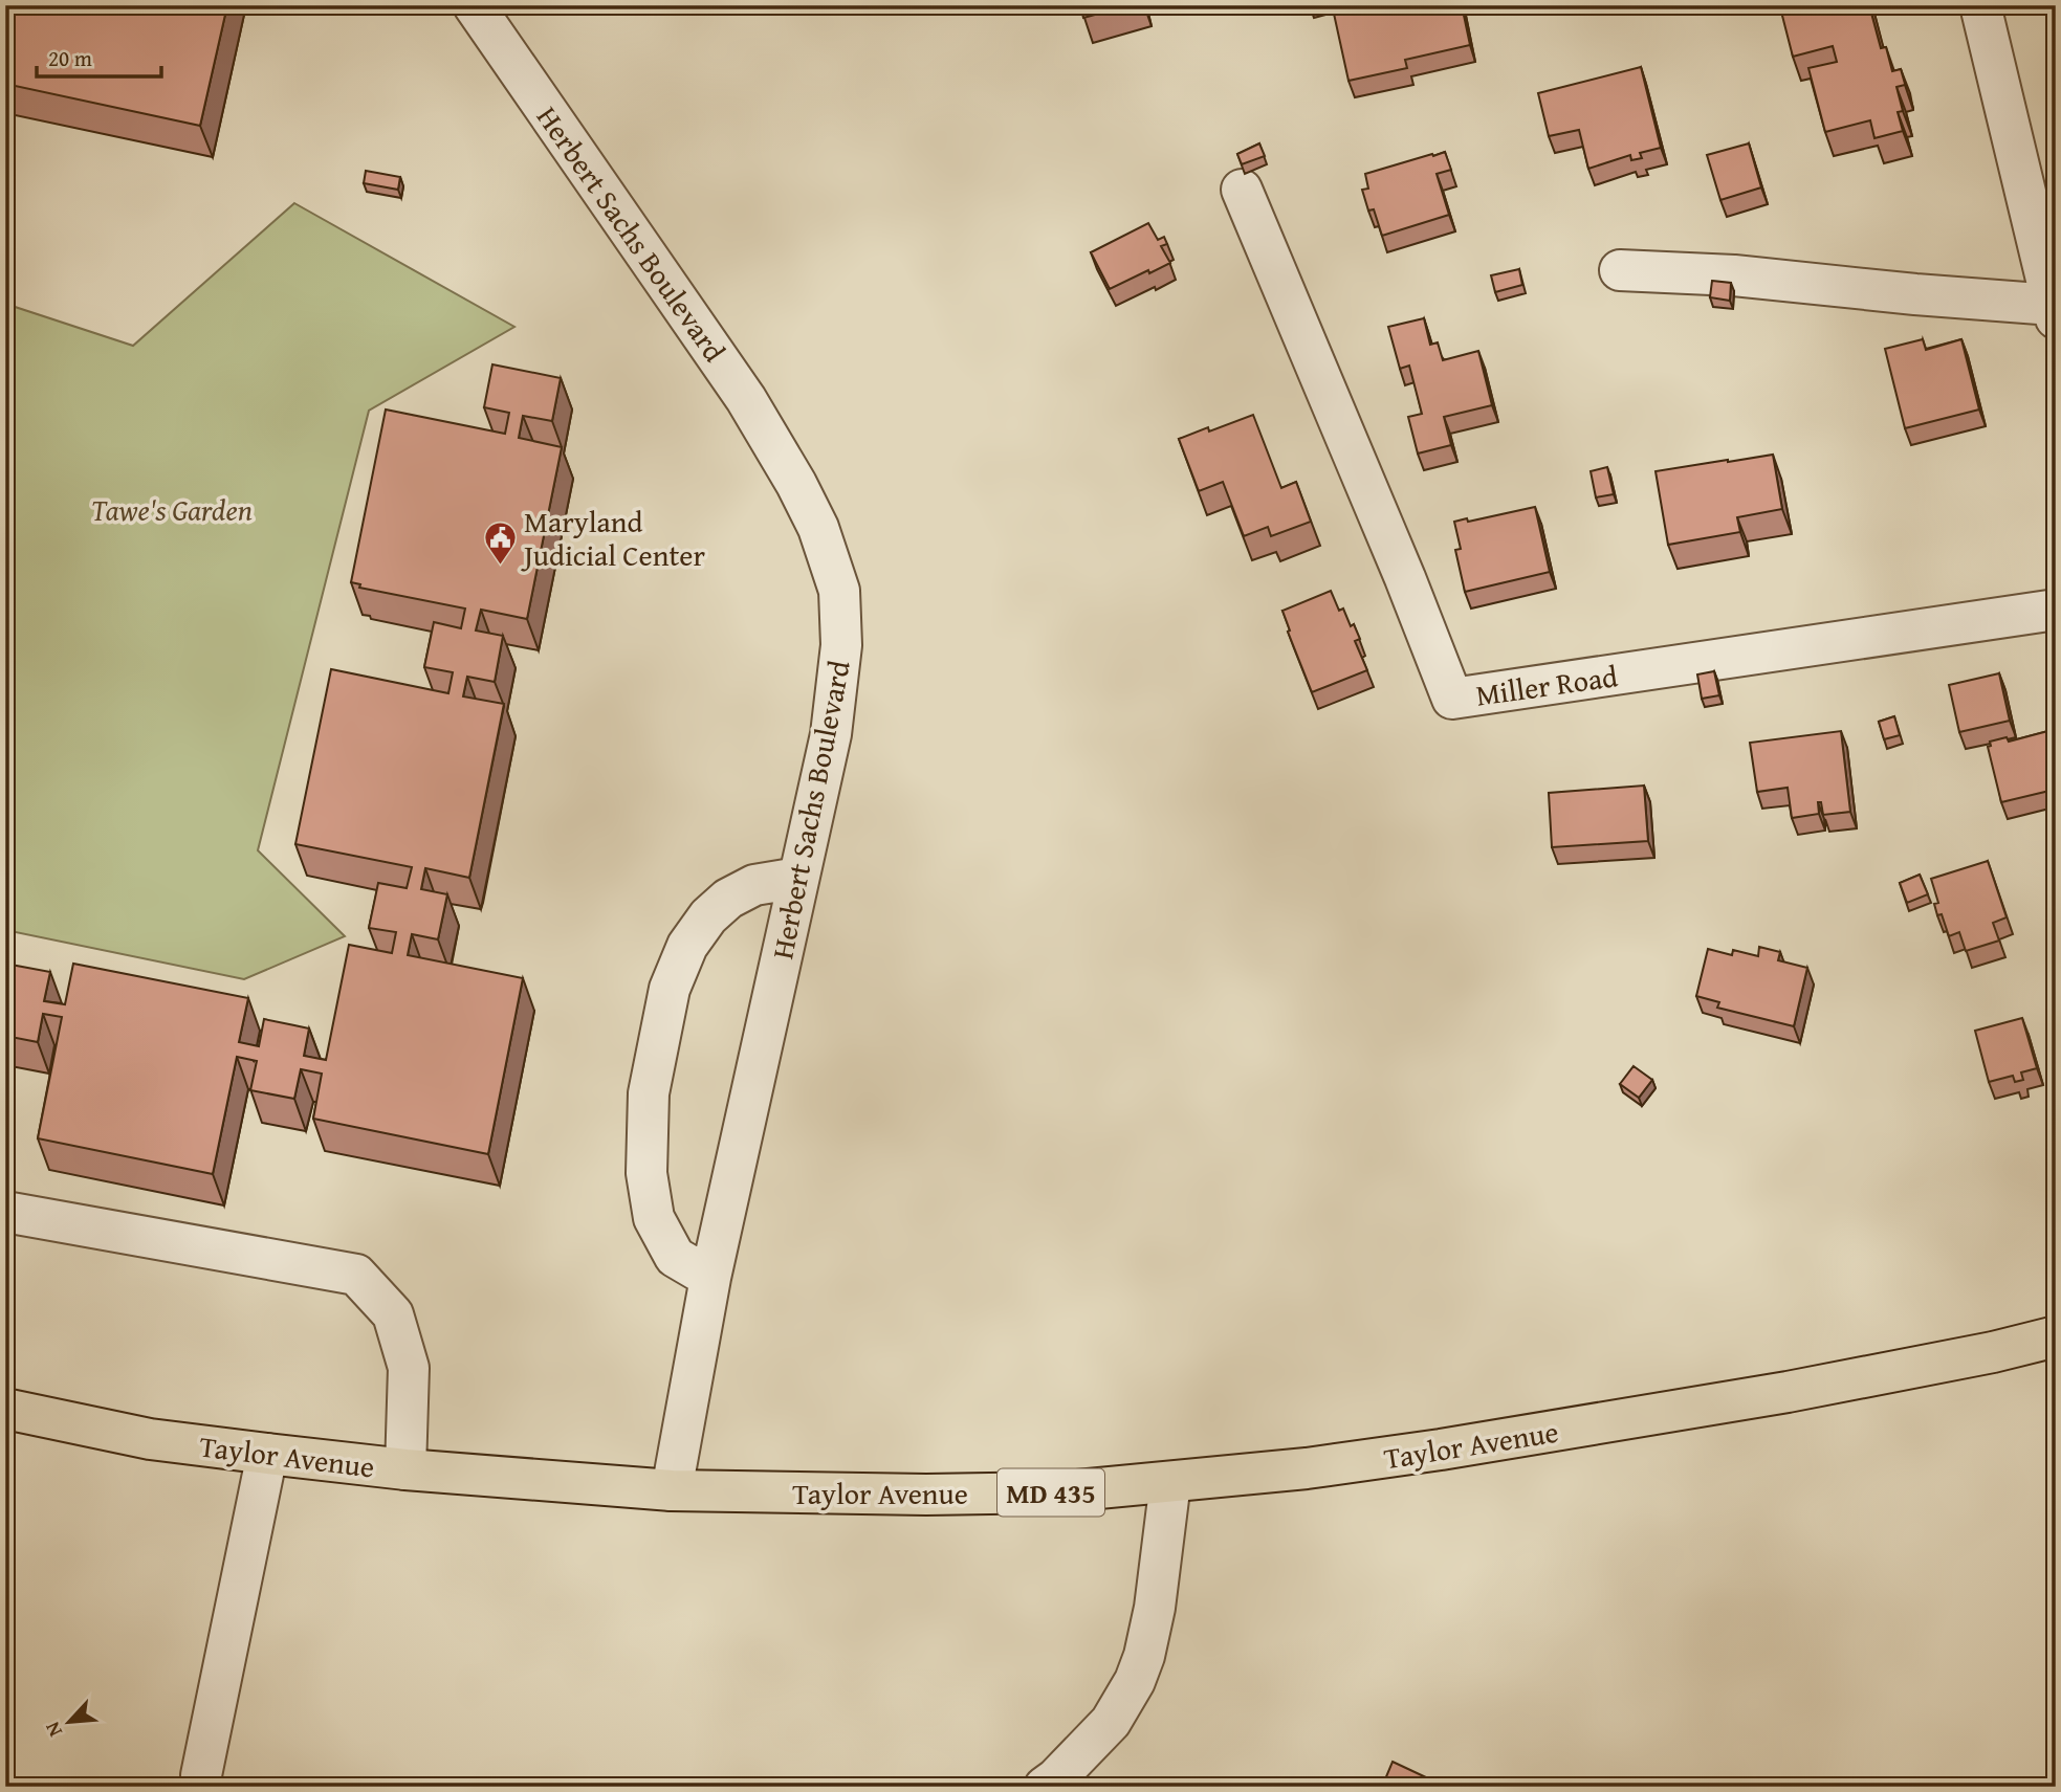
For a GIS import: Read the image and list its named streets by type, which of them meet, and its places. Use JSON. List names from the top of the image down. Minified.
{"streets":{"main road":["Taylor Avenue","MD 435"],"street":["Herbert Sachs Boulevard","Miller Road"]},"crossings":[["Herbert Sachs Boulevard","Taylor Avenue"]],"parks":["Tawe's Garden"],"places":{"public building":["Maryland Judicial Center"]},"scale_bar":"20 m","north":"bottom left"}
